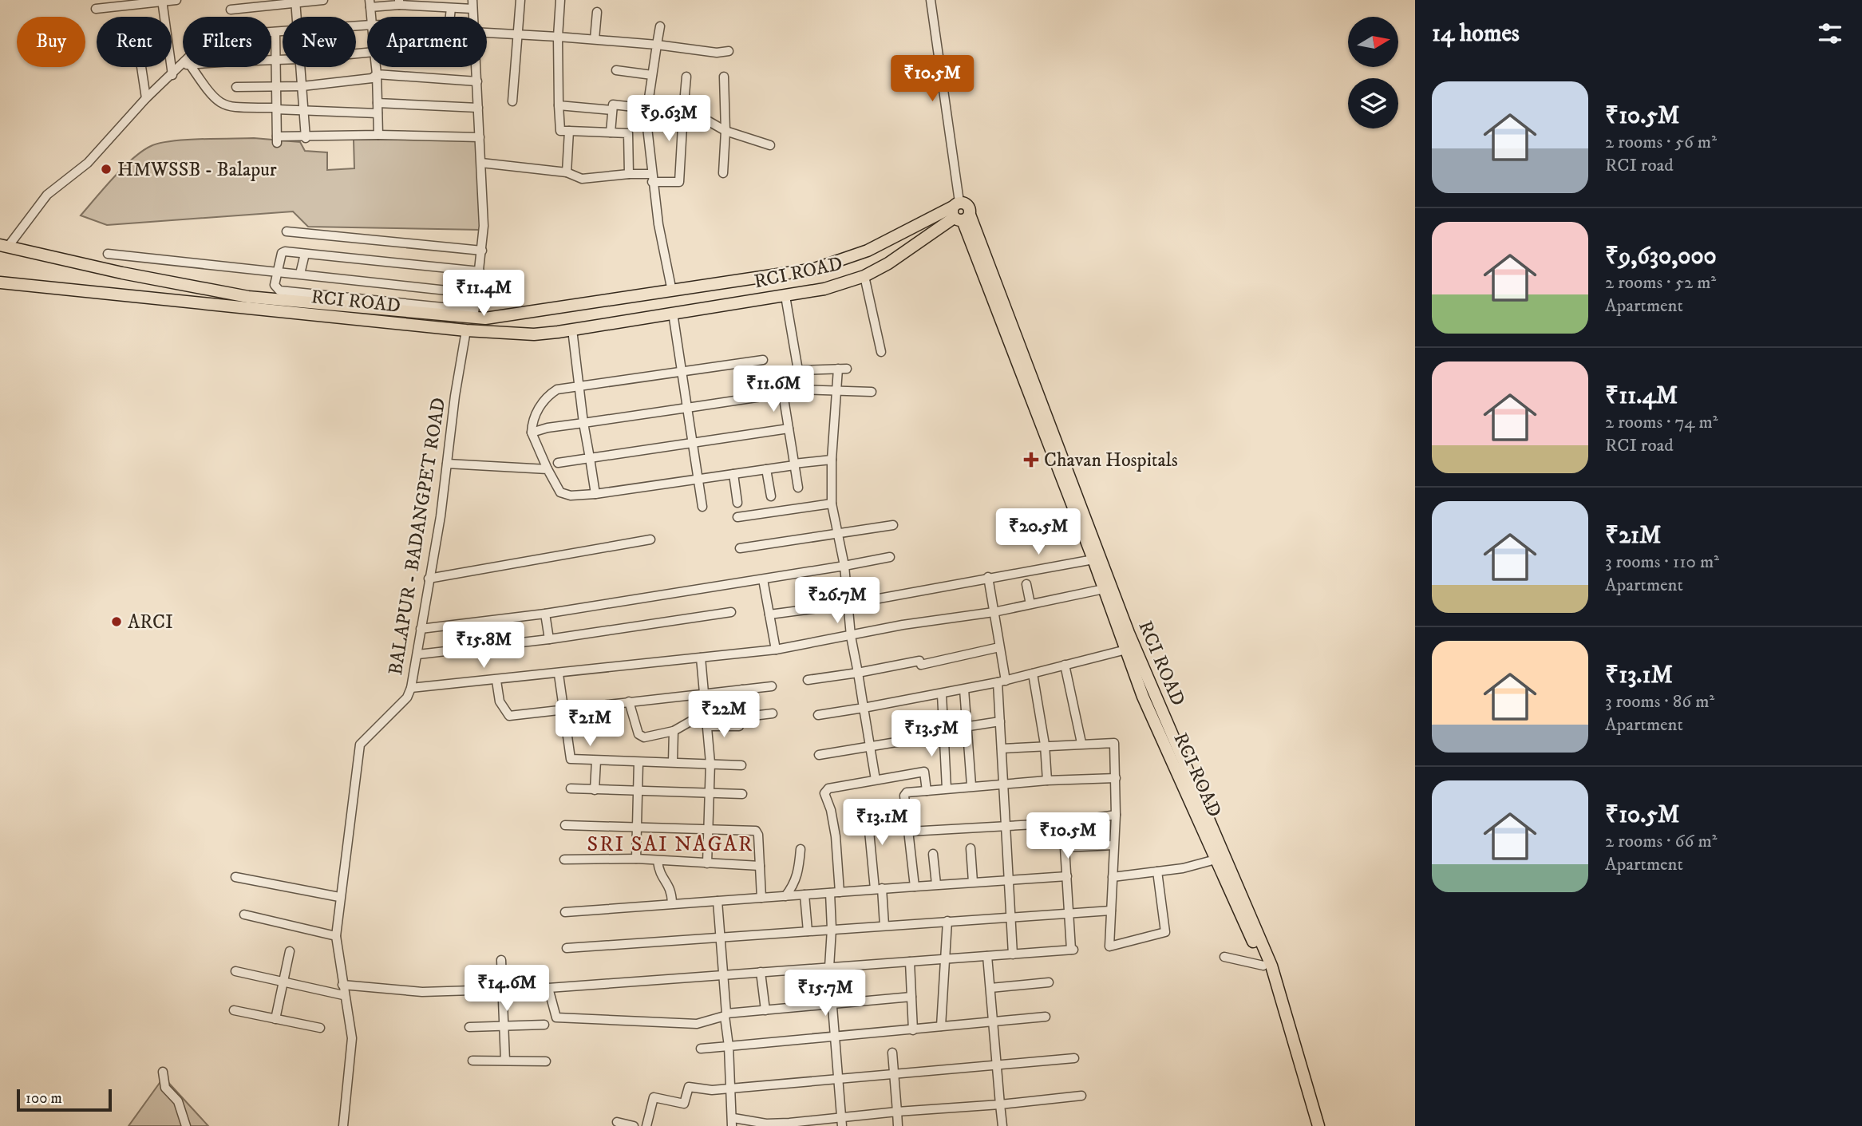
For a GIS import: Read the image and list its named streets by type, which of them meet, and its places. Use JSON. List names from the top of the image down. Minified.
{"streets":{"main road":["RCI ROAD"],"street":["BALAPUR - BADANGPET ROAD"]},"crossings":[["RCI ROAD","BALAPUR - BADANGPET ROAD"]],"districts":["SRI SAI NAGAR"],"places":{"other":["HMWSSB - Balapur","ARCI"],"health":["Chavan Hospitals"]},"scale_bar":"100 m","north":"right","page":{"heading":"14 homes","chip":["Buy","Rent","Filters","New","Apartment"],"price":["₹10.5M","₹9.63M","₹11.4M","₹11.6M","₹20.5M","₹26.7M","₹15.8M","₹22M","₹21M","₹13.5M","₹13.1M","₹10.5M","₹14.6M","₹15.7M"],"list":[{"name":"₹10.5M","note":"2 rooms · 56 m² · RCI road"},{"name":"₹9,630,000","note":"2 rooms · 52 m² · Apartment"},{"name":"₹11.4M","note":"2 rooms · 74 m² · RCI road"},{"name":"₹21M","note":"3 rooms · 110 m² · Apartment"},{"name":"₹13.1M","note":"3 rooms · 86 m² · Apartment"},{"name":"₹10.5M","note":"2 rooms · 66 m² · Apartment"}],"scale":"100 m"}}
